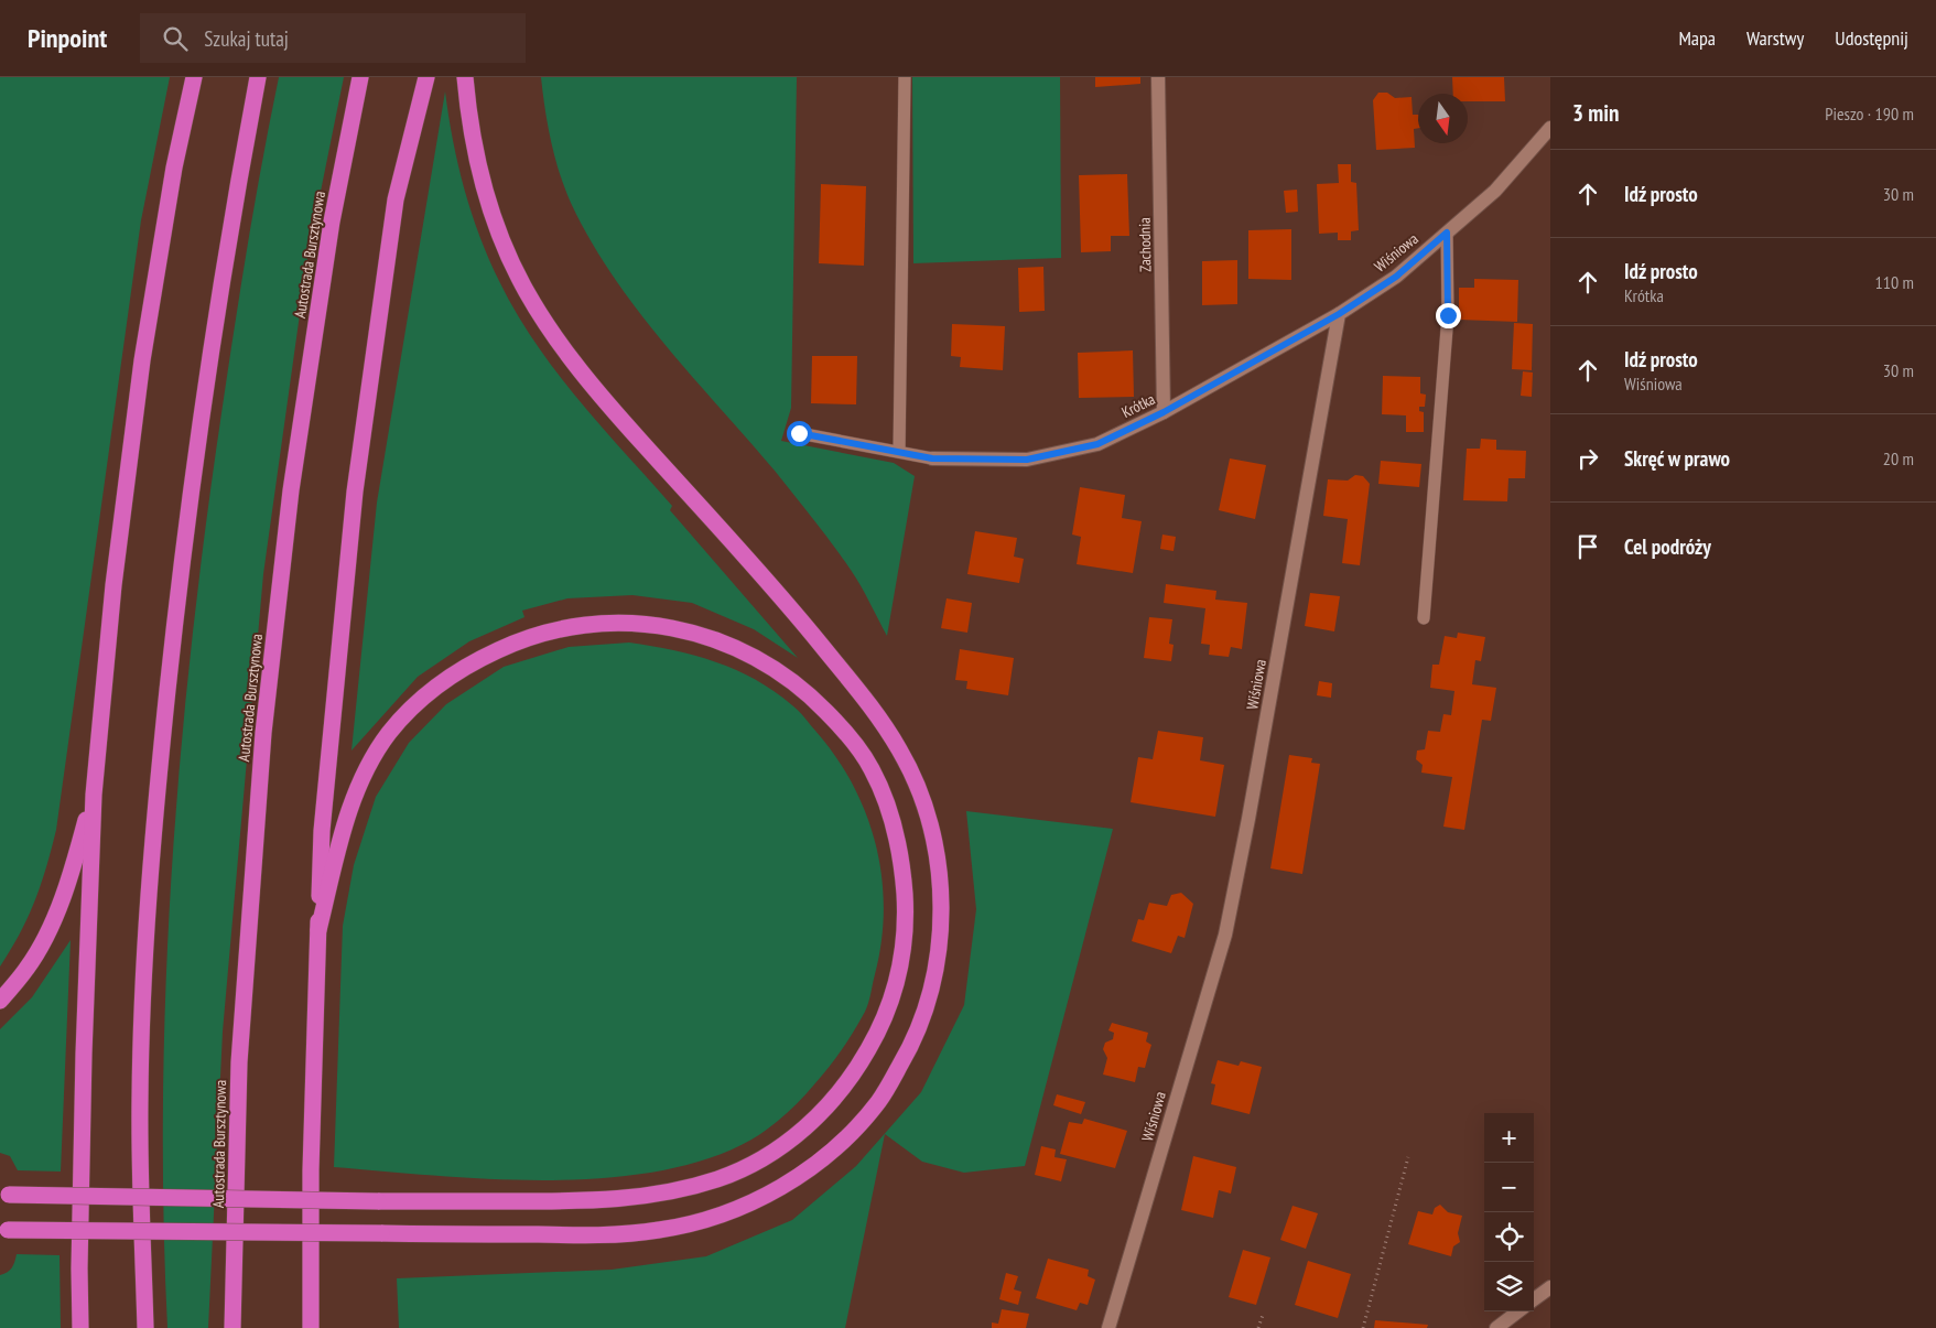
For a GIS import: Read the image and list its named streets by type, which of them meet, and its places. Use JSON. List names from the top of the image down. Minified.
{"streets":{"highway":["Autostrada Bursztynowa"],"street":["Zachodnia","Wiśniowa","Krótka"]},"crossings":[["Zachodnia","Krótka"],["Wiśniowa","Krótka"]],"north":"bottom","page":{"header":"Pinpoint","search":"Szukaj tutaj","nav":["Mapa","Warstwy","Udostępnij"],"heading":["3 min","Pieszo · 190 m"],"list":[["Idź prosto","30 m"],["Idź prosto","Krótka","110 m"],["Idź prosto","Wiśniowa","30 m"],["Skręć w prawo","20 m"],"Cel podróży"],"map_buttons":["+","−"]}}
